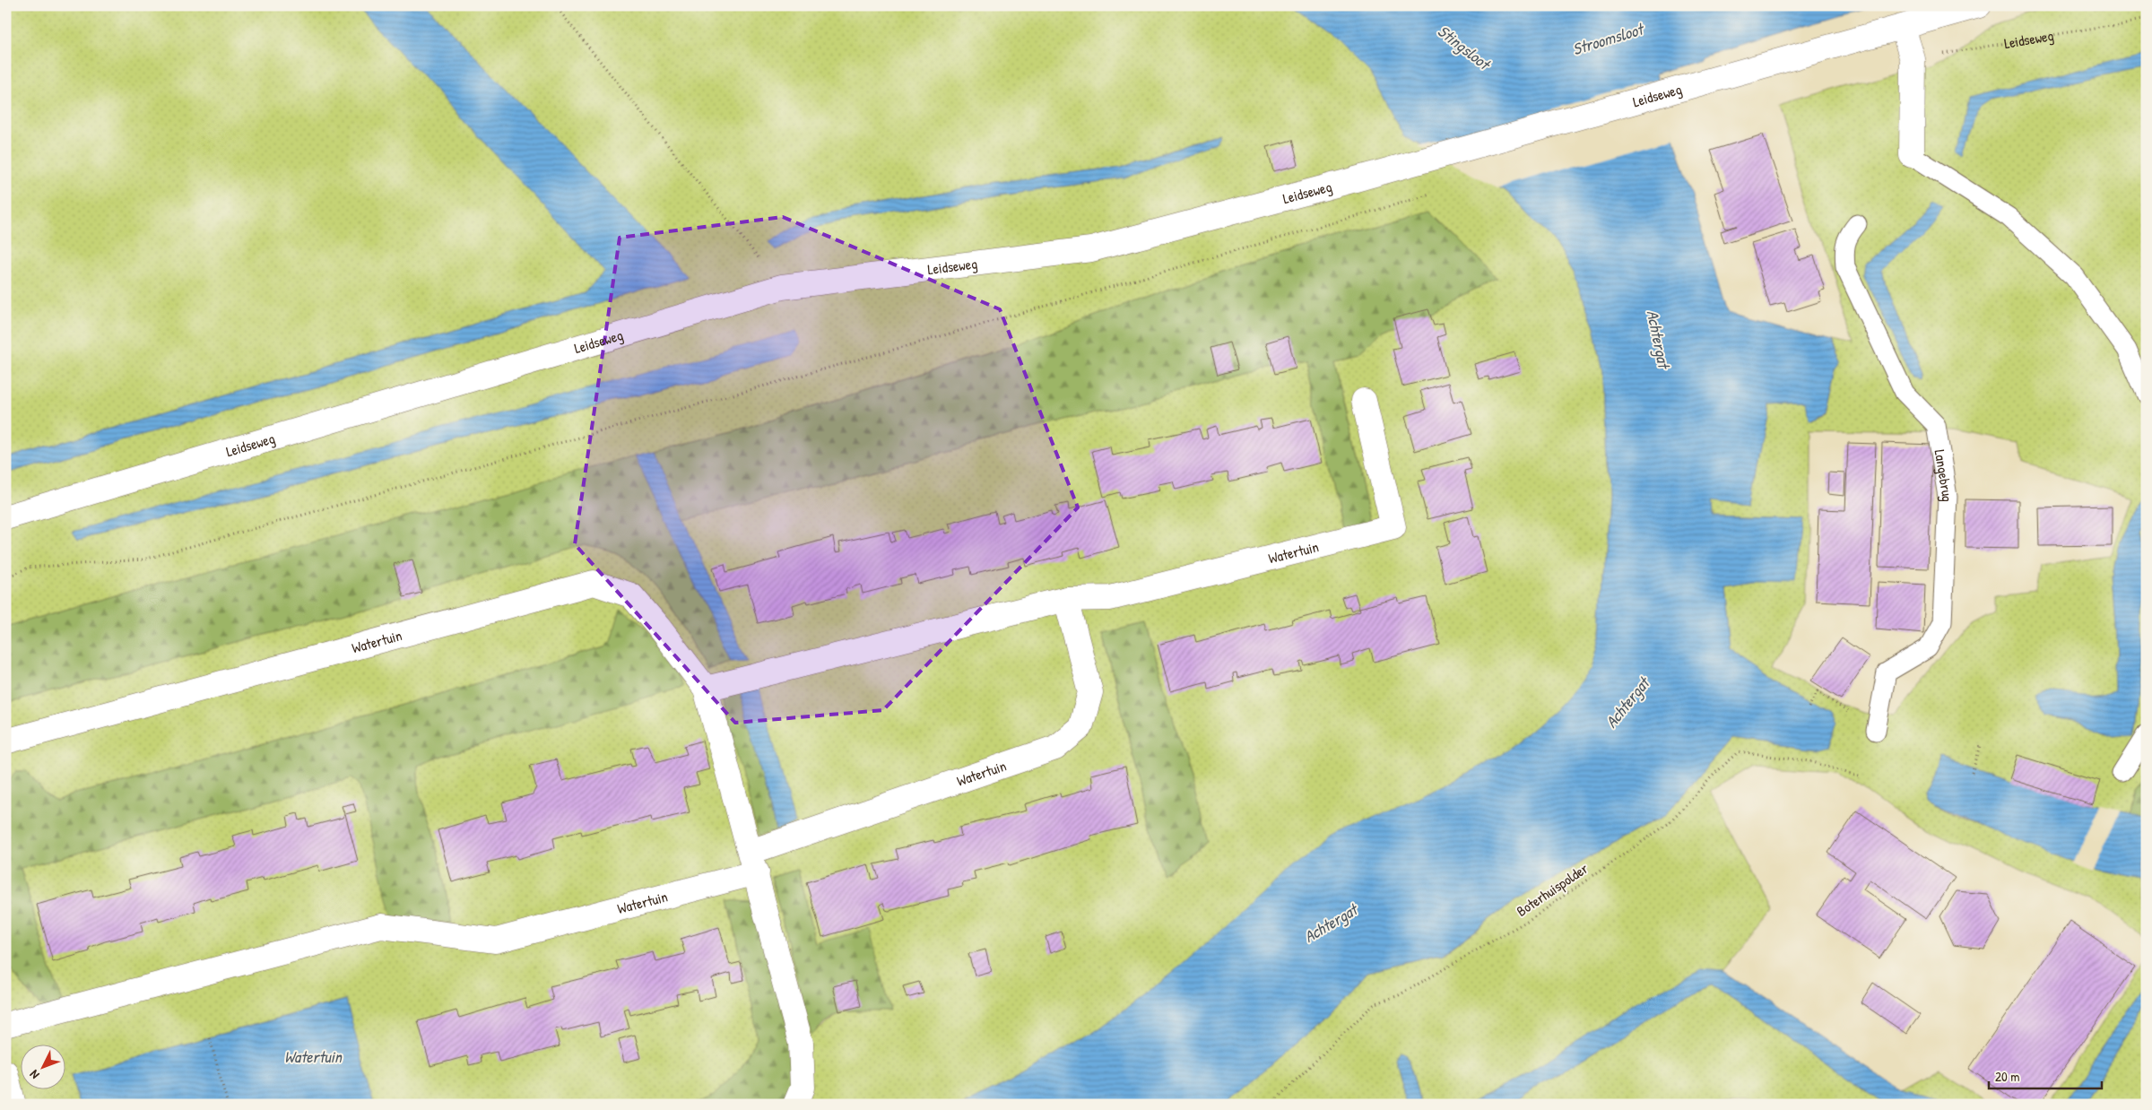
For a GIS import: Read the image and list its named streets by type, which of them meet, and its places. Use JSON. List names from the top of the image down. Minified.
{"streets":{"street":["Leidseweg","Watertuin"],"lane":["Langebrug"],"path":["Boterhuispolder"]},"water":["Stroomsloot","Stingsloot","Achtergat","Watertuin"],"scale_bar":"20 m","north":"bottom left"}
